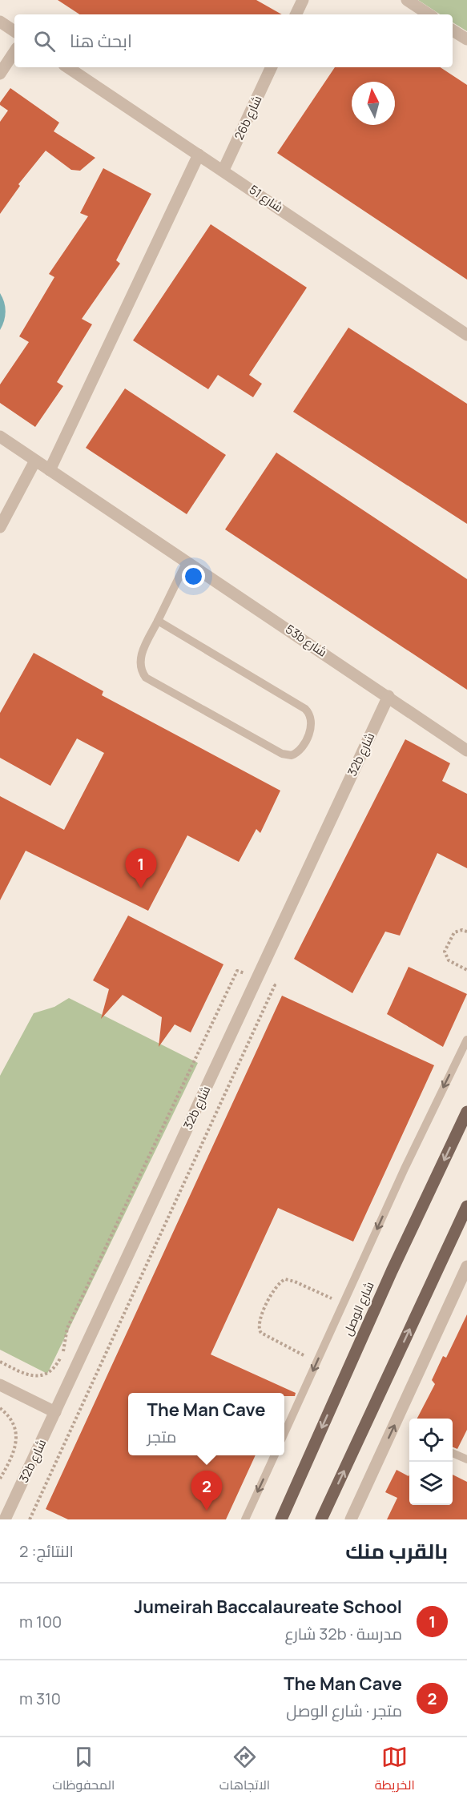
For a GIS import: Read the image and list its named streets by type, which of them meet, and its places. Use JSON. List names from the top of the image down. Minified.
{"streets":{"main road":["شارع الوصل"],"street":["26b شارع","شارع 51","53b شارع","32b شارع"]},"crossings":[["26b شارع","شارع 51"],["53b شارع","32b شارع"]],"north":"top","page":{"search":"ابحث هنا","pins":["1","2"],"popup":["The Man Cave","متجر"],"heading":["بالقرب منك","النتائج: 2"],"list":[{"mark":"1","name":"Jumeirah Baccalaureate School","note":"مدرسة · 32b شارع","value":"100 m"},{"mark":"2","name":"The Man Cave","note":"متجر · شارع الوصل","value":"310 m"}],"nav":["الخريطة","الاتجاهات","المحفوظات"]}}
